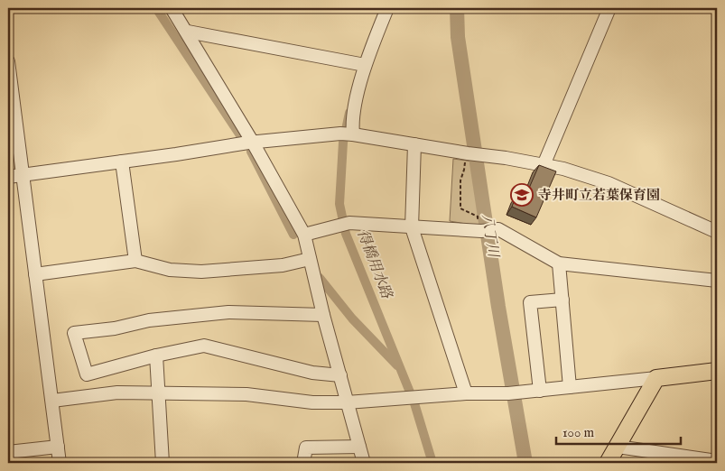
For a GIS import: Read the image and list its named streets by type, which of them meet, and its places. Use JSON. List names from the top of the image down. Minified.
{"water":["八丁川","得橋用水路"],"places":{"school or university":["寺井町立若葉保育園"]},"scale_bar":"100 m"}
